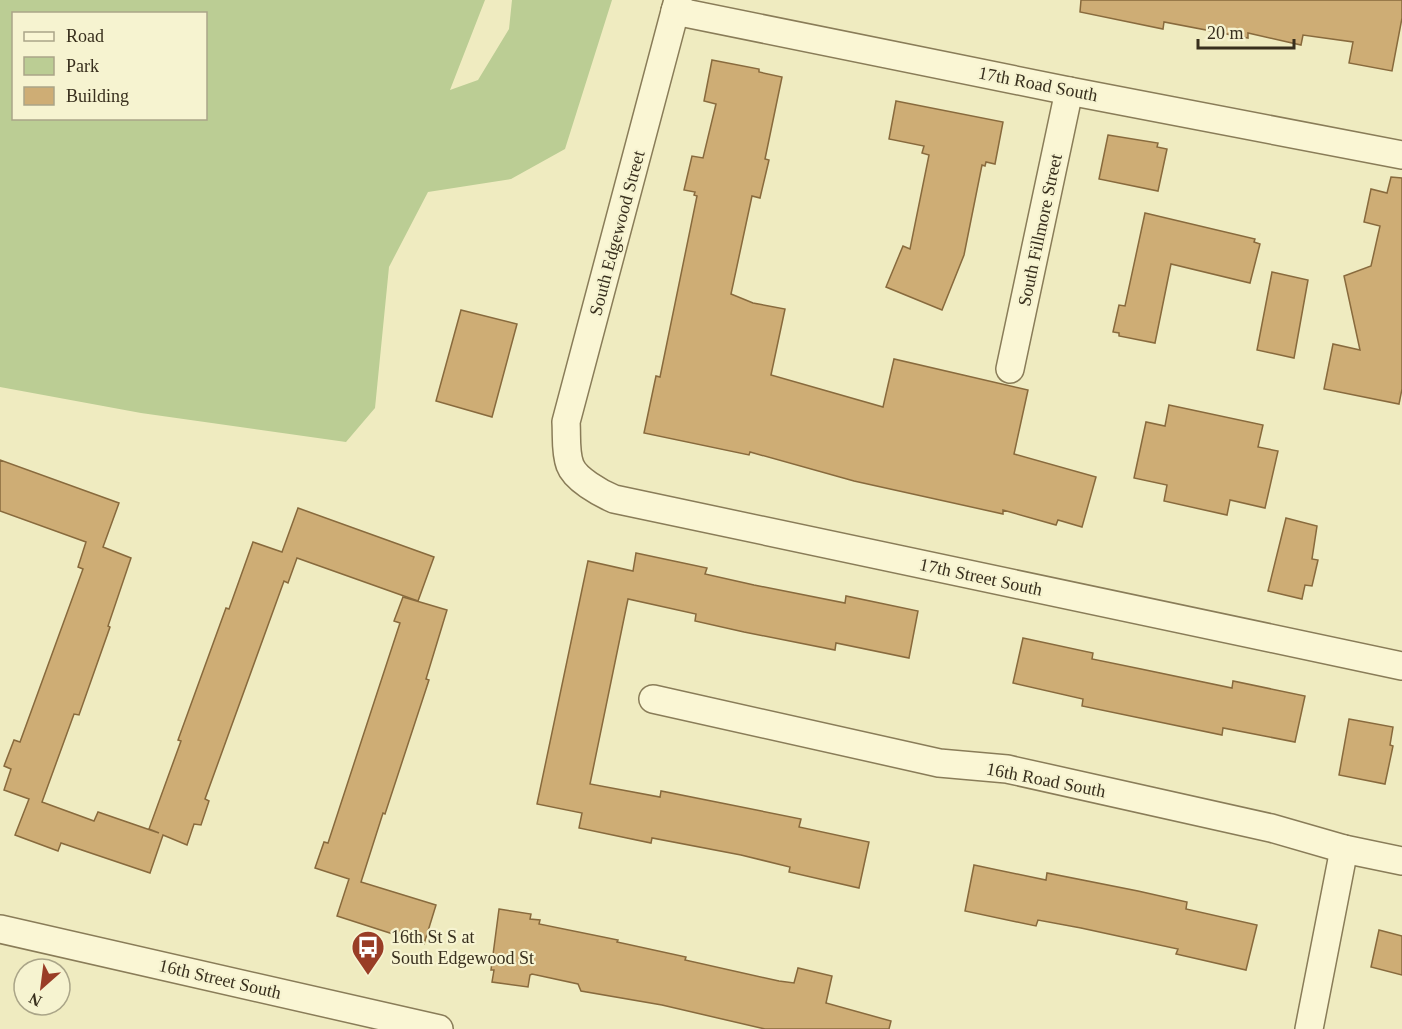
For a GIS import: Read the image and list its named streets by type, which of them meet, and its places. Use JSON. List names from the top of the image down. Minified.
{"streets":{"street":["17th Road South","South Fillmore Street","South Edgewood Street","17th Street South","16th Road South","16th Street South"]},"crossings":[["17th Road South","South Fillmore Street"],["17th Road South","South Edgewood Street"],["South Edgewood Street","17th Street South"]],"places":{"bus stop":["16th St S at South Edgewood St"]},"legend":["Road","Park","Building"],"scale_bar":"20 m","north":"bottom left"}
